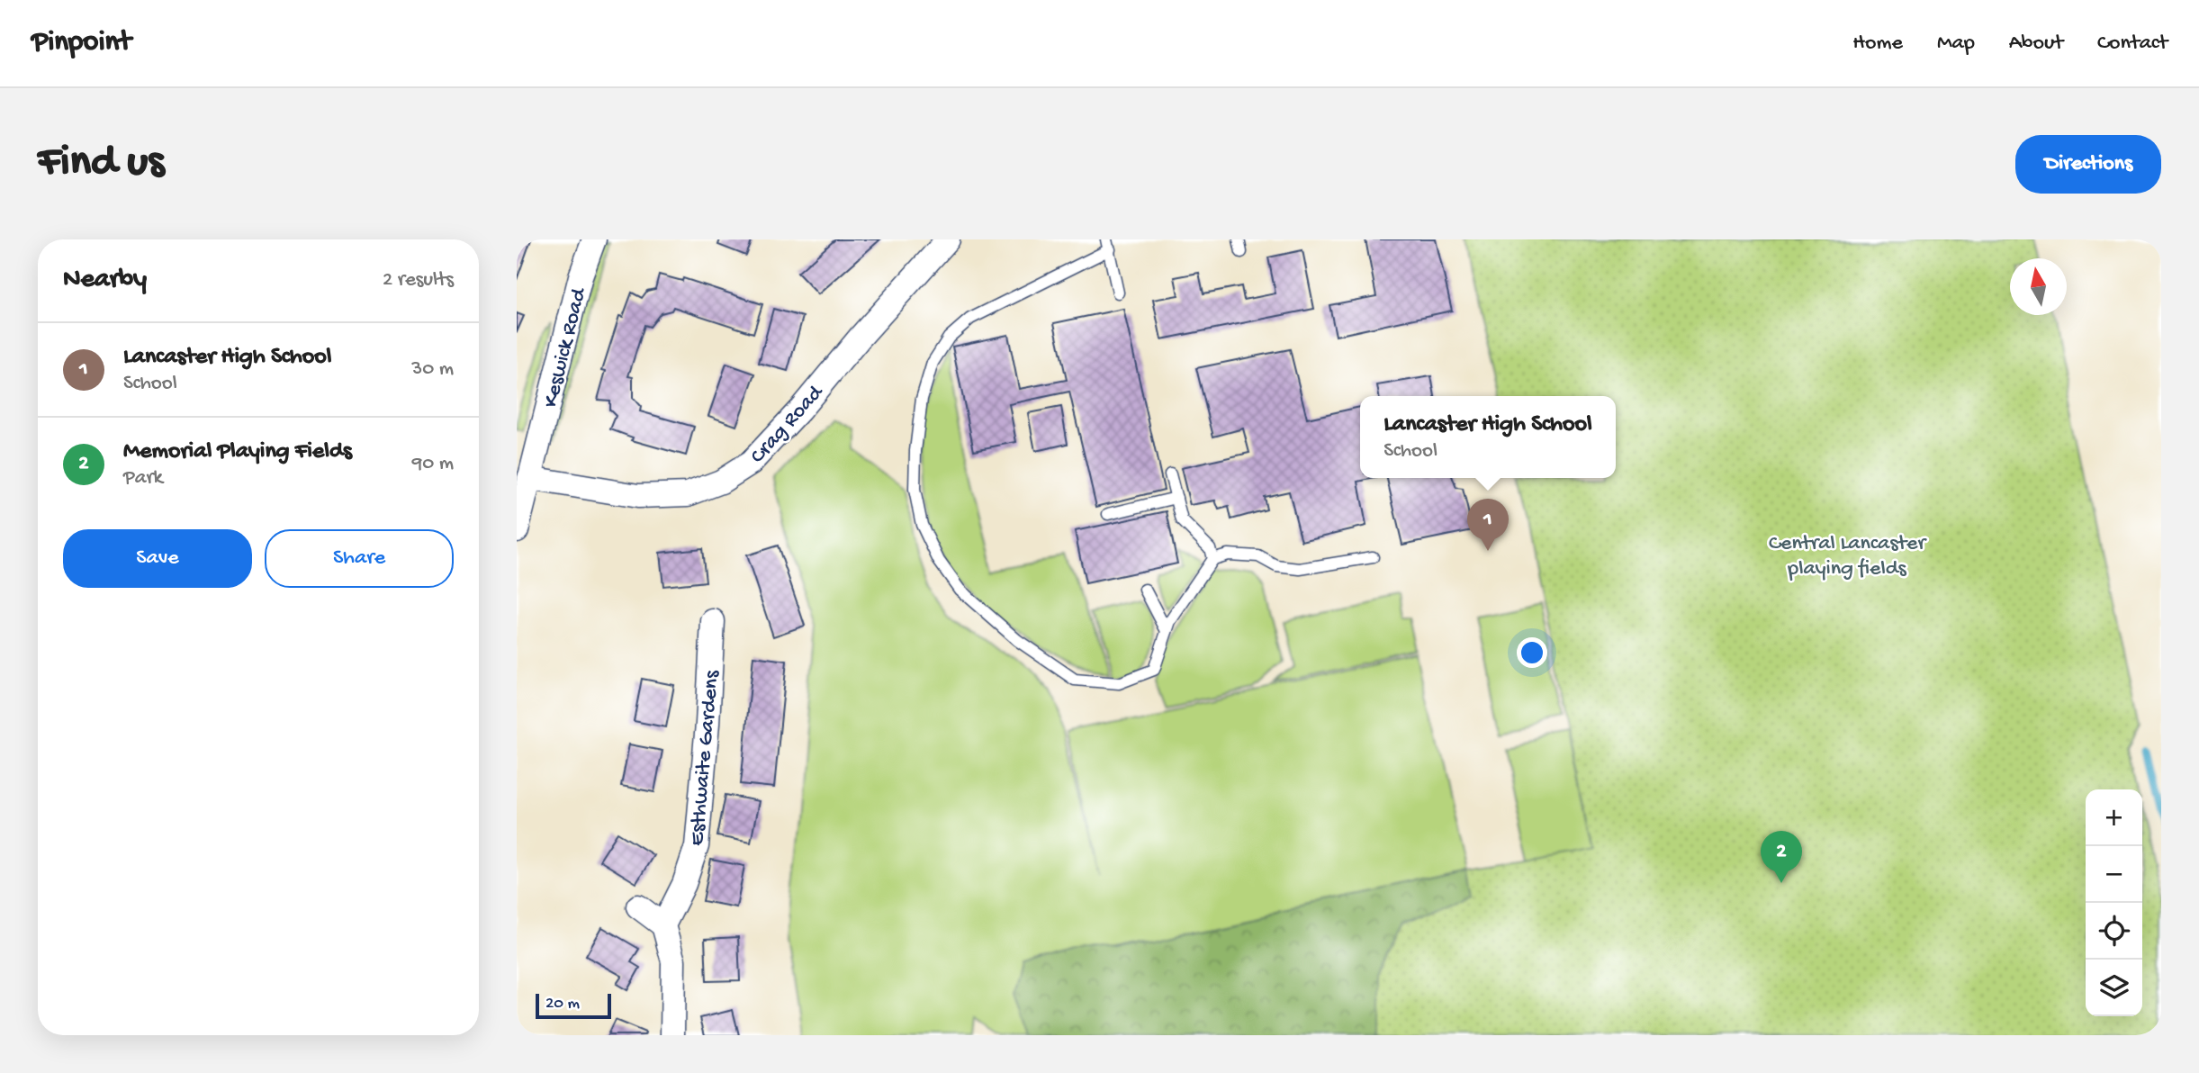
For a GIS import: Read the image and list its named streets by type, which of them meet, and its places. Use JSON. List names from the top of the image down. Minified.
{"streets":{"street":["Keswick Road","Crag Road","Esthwaite Gardens"]},"crossings":[["Keswick Road","Crag Road"]],"parks":["Central Lancaster playing fields"],"scale_bar":"20 m","north":"top","page":{"header":"Pinpoint","nav":["Home","Map","About","Contact"],"buttons":["Directions",["Save","Share"]],"title":"Find us","heading":["Nearby","2 results"],"list":[{"mark":"1","name":"Lancaster High School","note":"School","value":"30 m"},{"mark":"2","name":"Memorial Playing Fields","note":"Park","value":"90 m"}],"popup":["Lancaster High School","School"],"pins":["1","2"],"map_buttons":["+","−"],"scale":"20 m"}}
